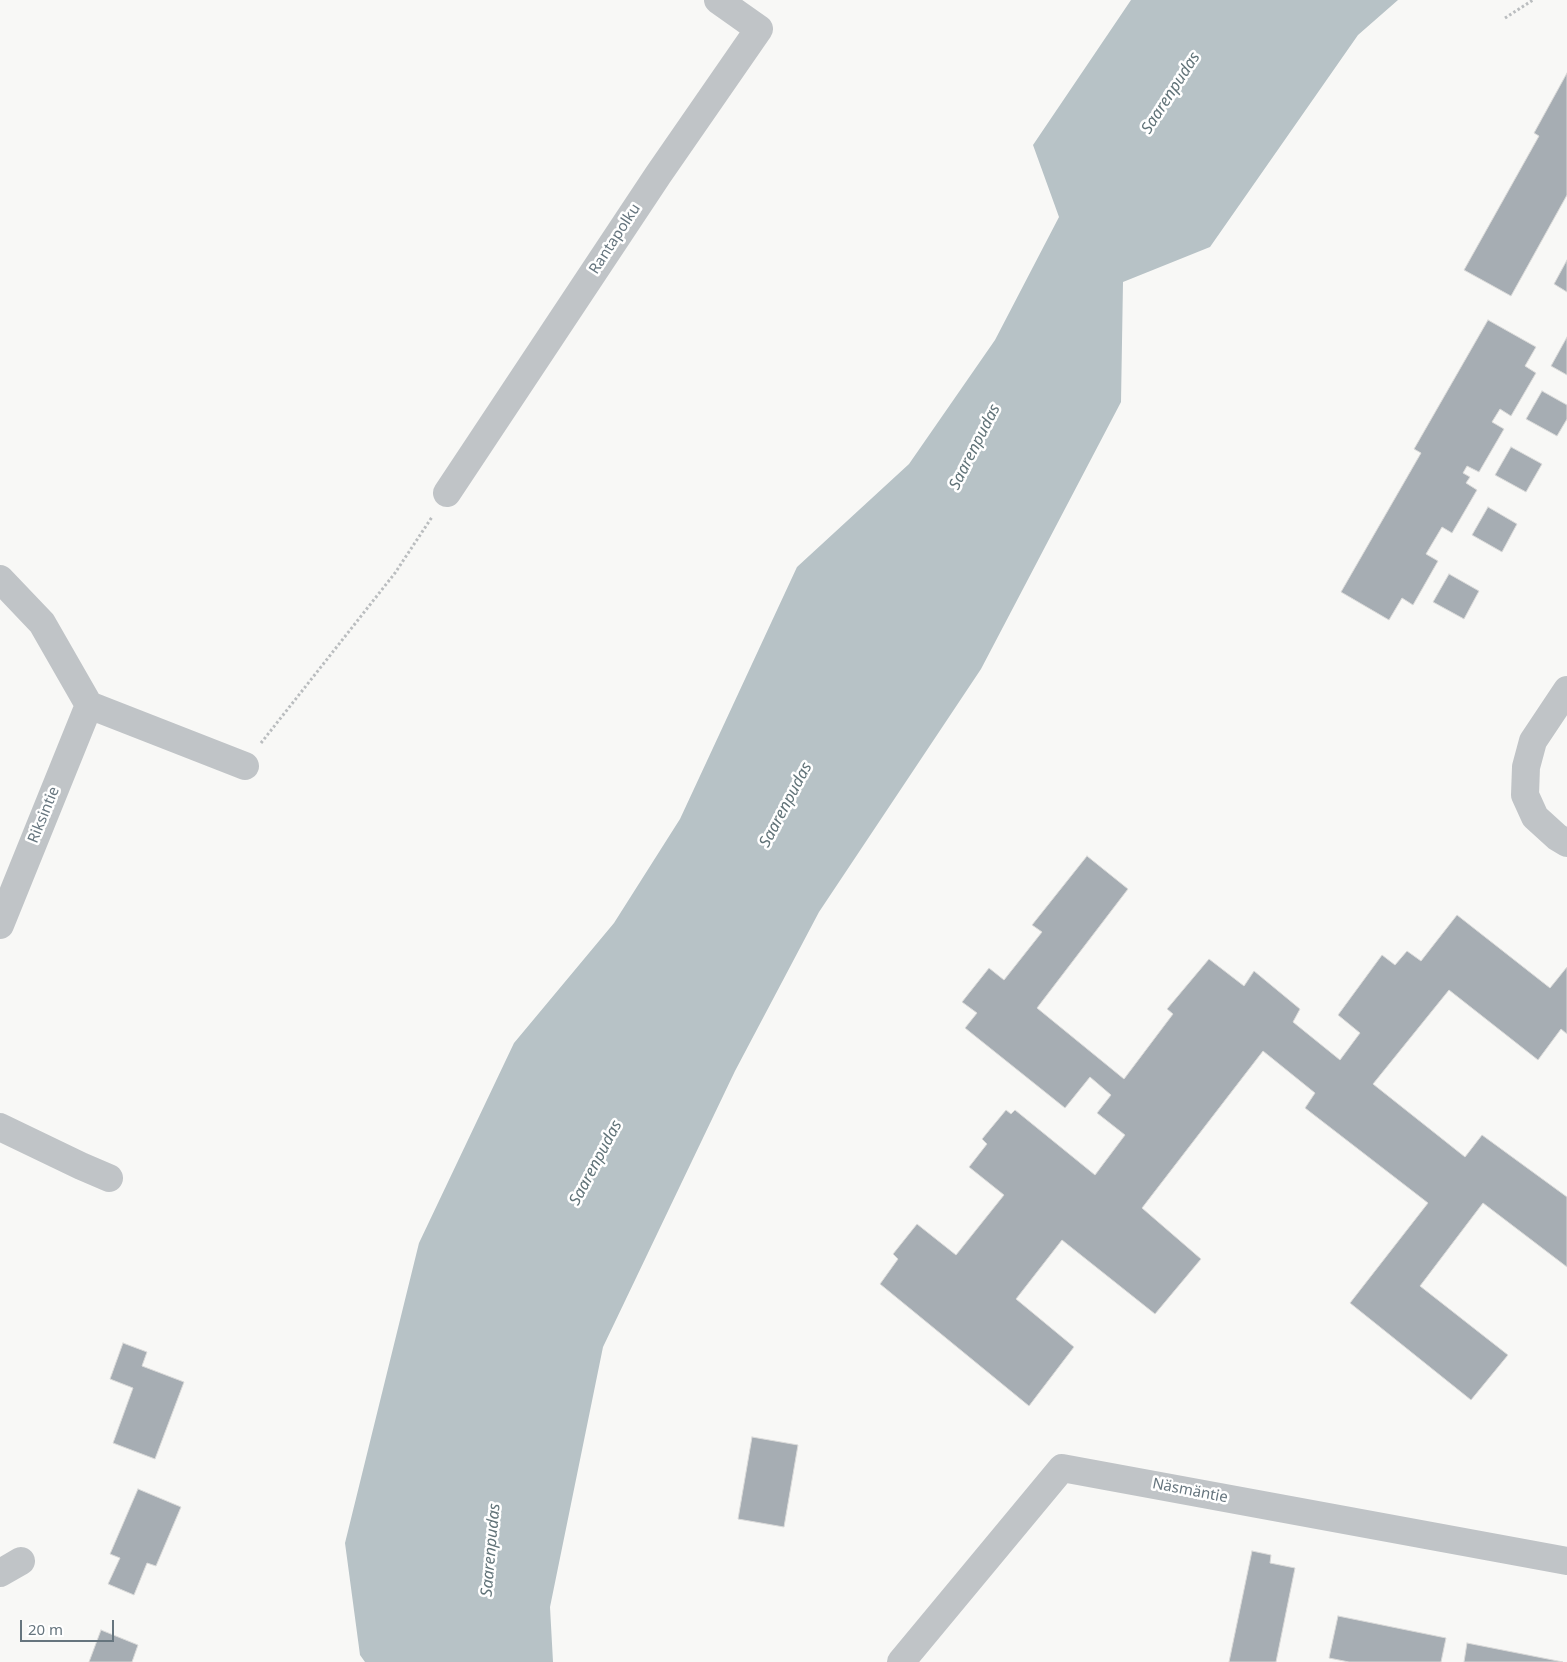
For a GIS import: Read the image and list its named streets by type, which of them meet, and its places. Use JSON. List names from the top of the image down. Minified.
{"streets":{"street":["Rantapolku","Riksintie","Näsmäntie"]},"water":["Saarenpudas"],"scale_bar":"20 m"}
